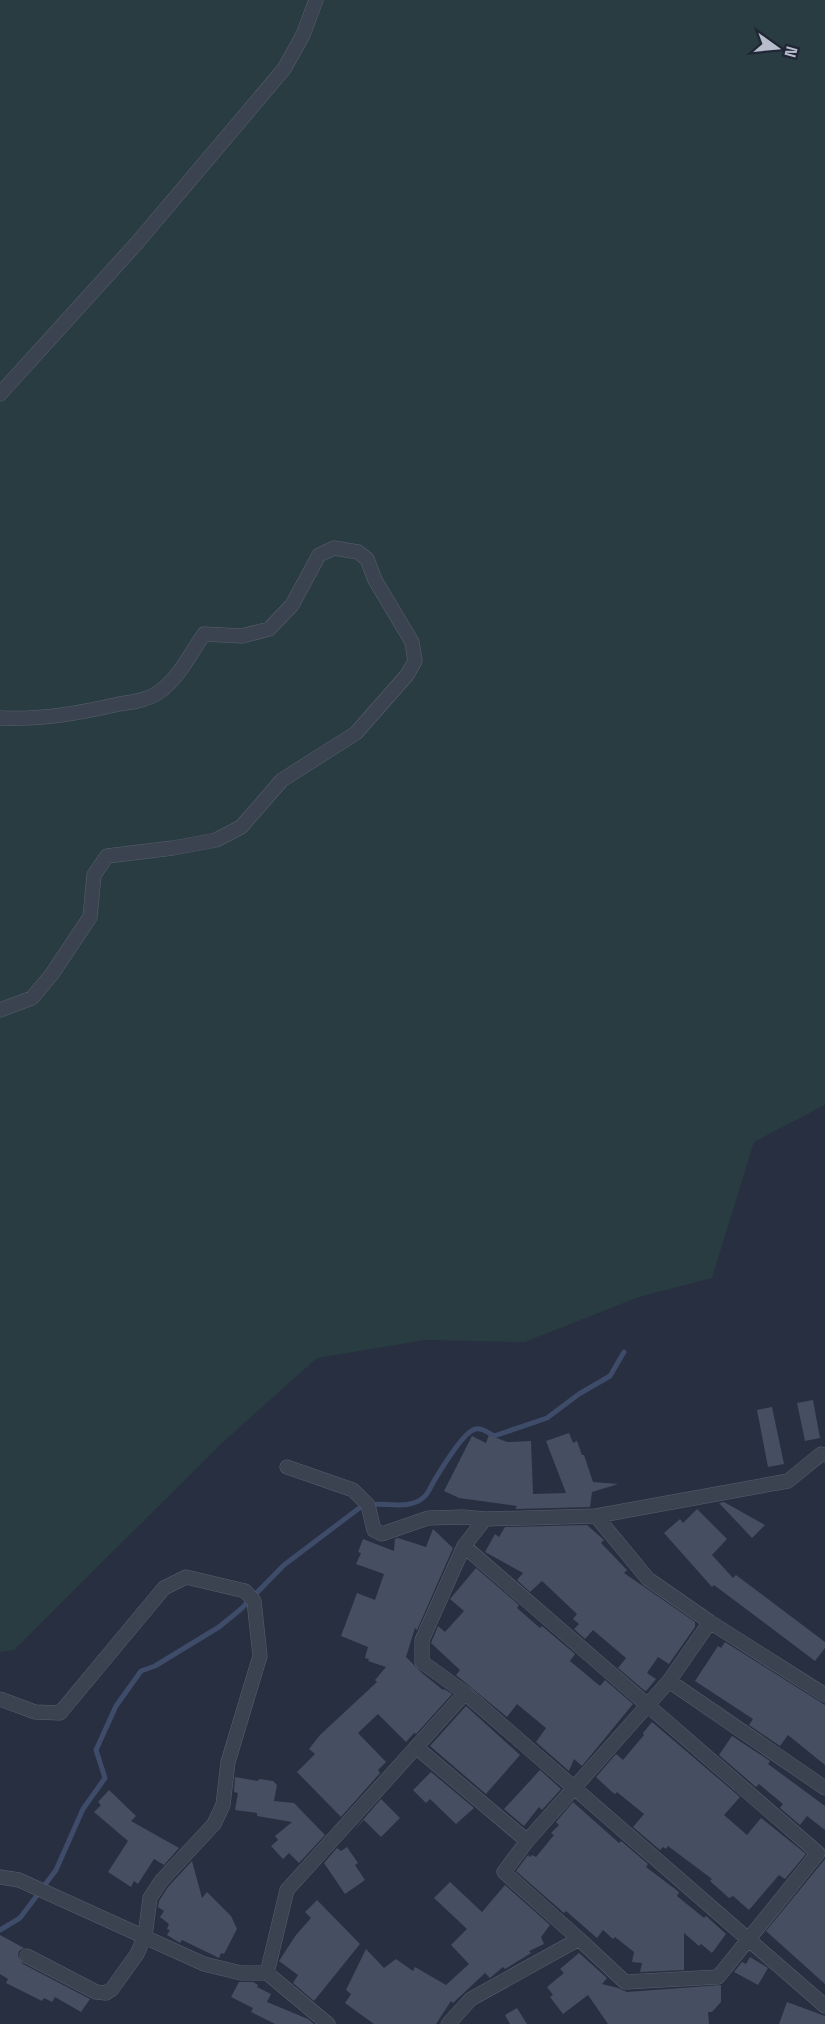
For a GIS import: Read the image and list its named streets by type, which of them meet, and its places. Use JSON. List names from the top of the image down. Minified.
{"north":"right"}
